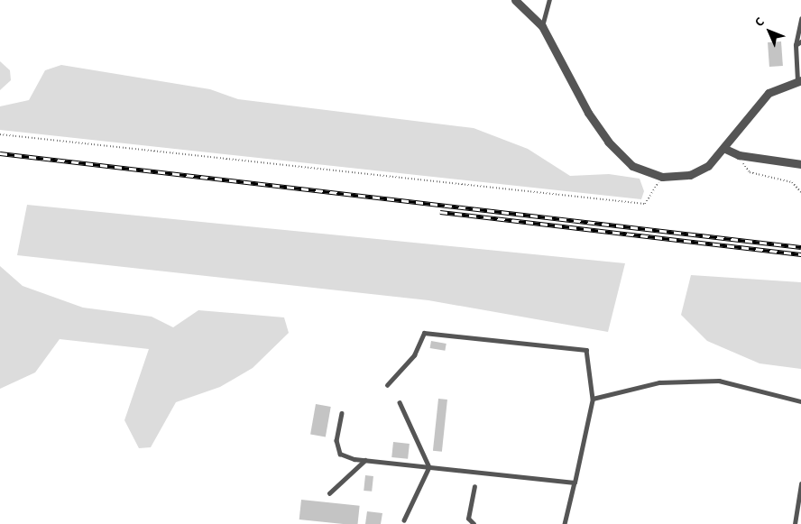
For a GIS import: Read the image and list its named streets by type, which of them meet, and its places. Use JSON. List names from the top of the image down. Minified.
{"north":"top left"}
